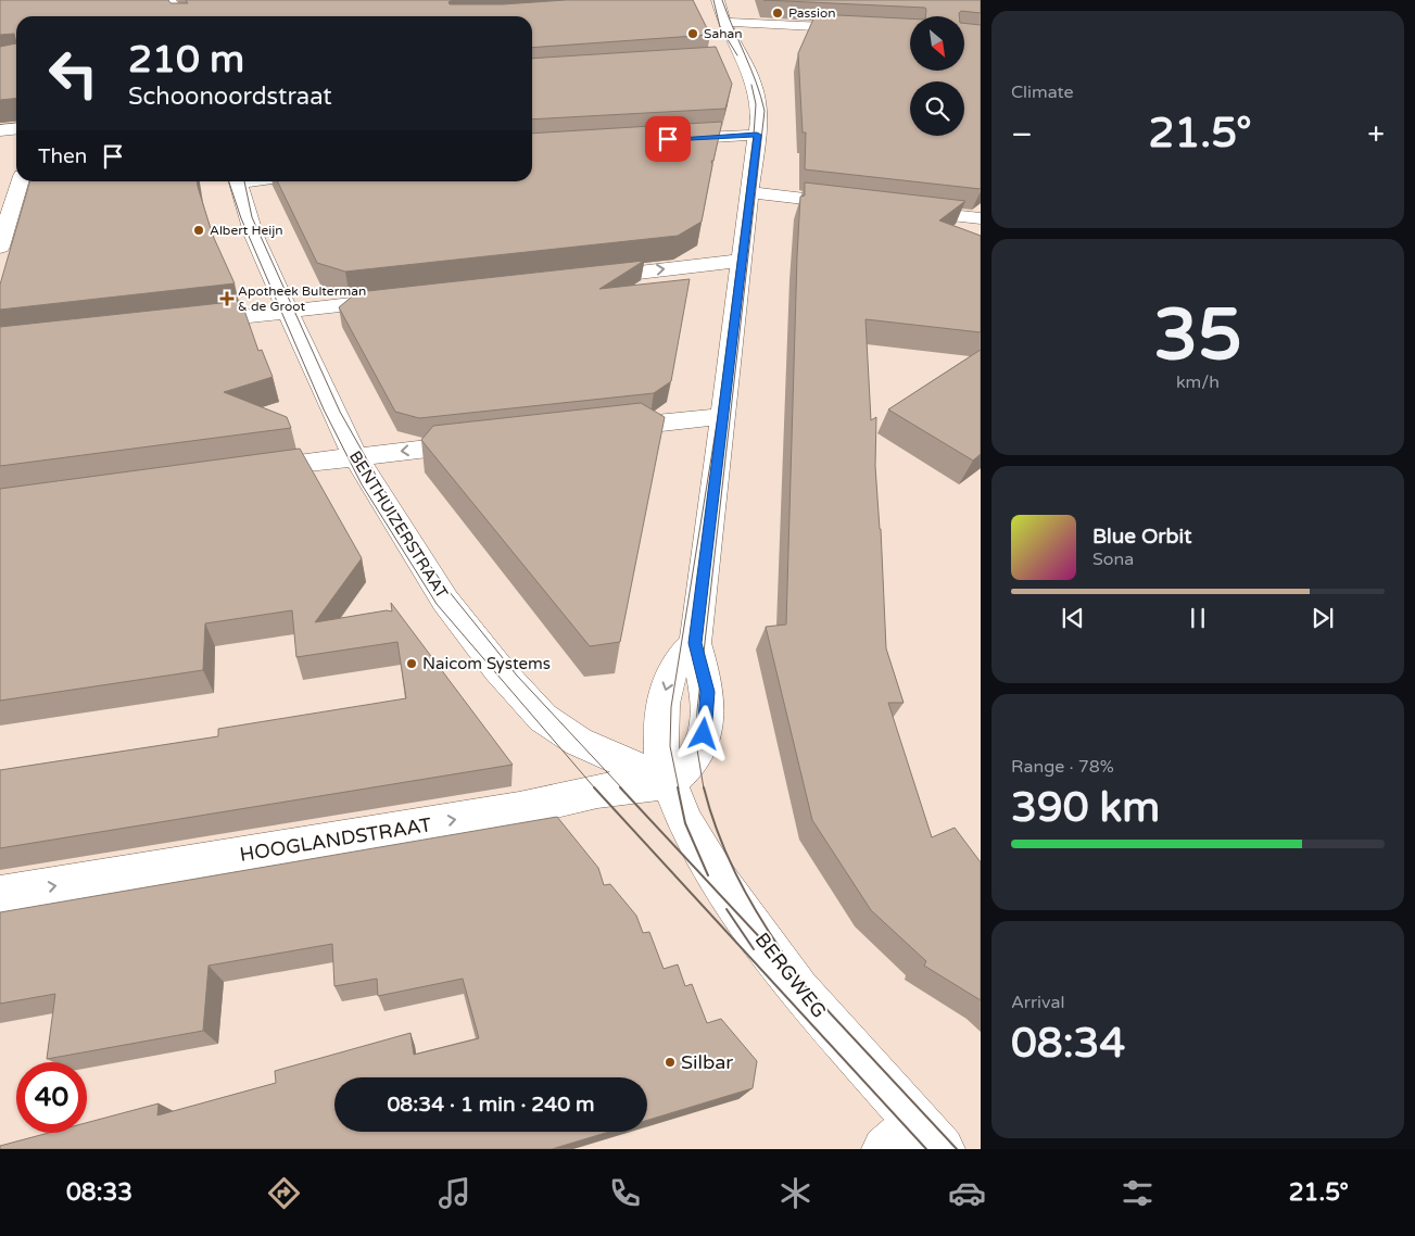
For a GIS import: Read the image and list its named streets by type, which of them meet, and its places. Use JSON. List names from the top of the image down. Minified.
{"streets":{"street":["BENTHUIZERSTRAAT","HOOGLANDSTRAAT","BERGWEG"]},"crossings":[["BENTHUIZERSTRAAT","HOOGLANDSTRAAT"],["BENTHUIZERSTRAAT","BERGWEG"],["HOOGLANDSTRAAT","BERGWEG"]],"one_way":["HOOGLANDSTRAAT"],"places":{"other":["Passion","Sahan","Albert Heijn","Naicom Systems","Silbar"],"health":["Apotheek Bulterman & de Groot"]},"north":"bottom right","page":{"tile":["Climate",["35","km/h"],["Range · 78%","390 km"],["Arrival","08:34"]],"turn":["210 m","Schoonoordstraat"],"heat":["−","21.5°","+"],"then":"Then","song":["Blue Orbit","Sona"],"limit":"40","trip":"08:34 · 1 min · 240 m","tabs":["08:33","21.5°"]}}
